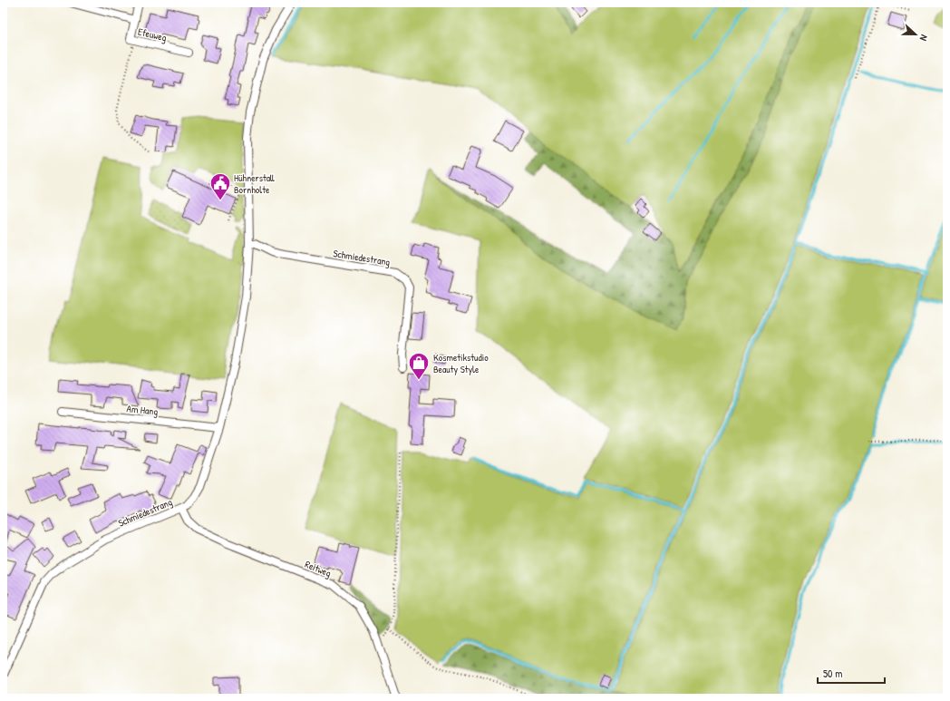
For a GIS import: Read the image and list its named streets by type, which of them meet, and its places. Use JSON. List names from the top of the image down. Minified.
{"streets":{"street":["Efeuweg","Schmiedestrang","Am Hang","Reitweg"]},"crossings":[["Schmiedestrang","Am Hang"],["Schmiedestrang","Reitweg"]],"places":{"public building":["Hühnerstall Bornholte"],"shop":["Kosmetikstudio Beauty Style"]},"scale_bar":"50 m","north":"right"}
